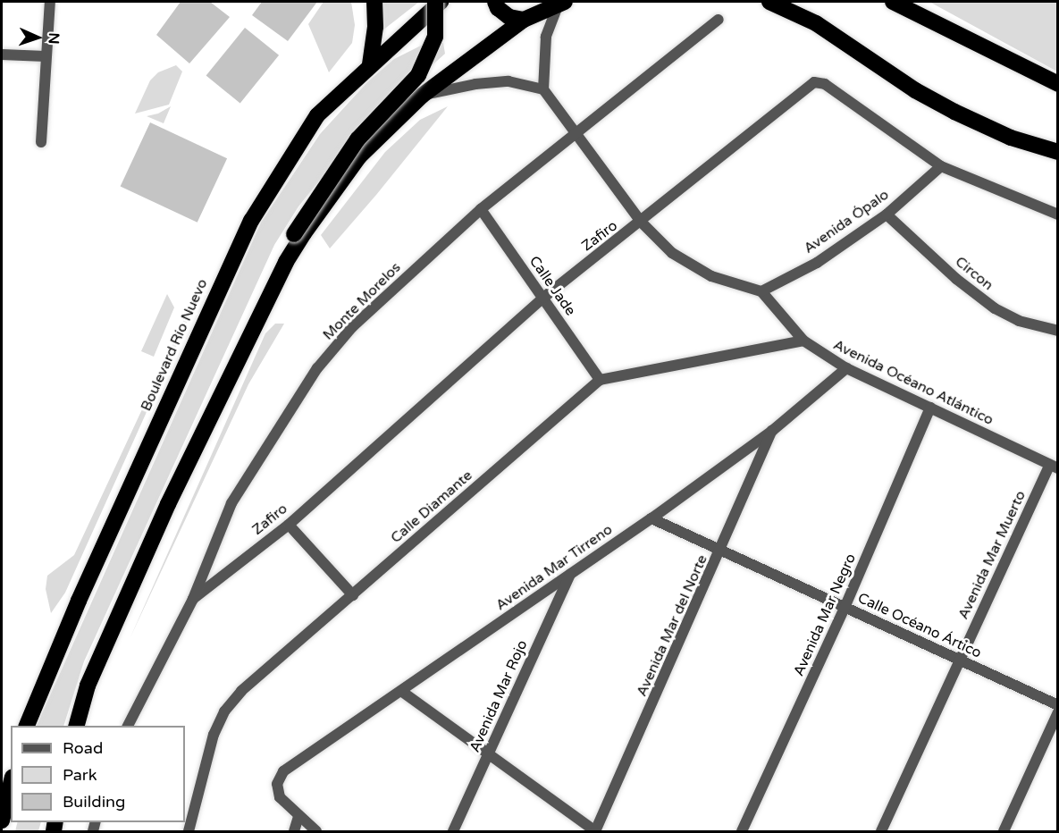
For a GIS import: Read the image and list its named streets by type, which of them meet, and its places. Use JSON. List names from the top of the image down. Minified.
{"streets":{"highway":["Boulevard Río Nuevo"],"street":["Avenida Ópalo","Zafiro","Circon","Calle Jade","Monte Morelos","Avenida Océano Atlántico","Calle Diamante","Avenida Mar Muerto","Avenida Mar Tirreno","Avenida Mar Negro","Avenida Mar del Norte","Calle Océano Ártico","Avenida Mar Rojo"]},"crossings":[["Avenida Ópalo","Zafiro"],["Avenida Ópalo","Circon"],["Avenida Ópalo","Avenida Océano Atlántico"],["Zafiro","Calle Jade"],["Zafiro","Monte Morelos"],["Calle Jade","Monte Morelos"],["Calle Jade","Calle Diamante"],["Avenida Océano Atlántico","Avenida Mar Muerto"],["Avenida Océano Atlántico","Avenida Mar Tirreno"],["Avenida Océano Atlántico","Avenida Mar Negro"],["Avenida Mar Muerto","Calle Océano Ártico"],["Avenida Mar Tirreno","Avenida Mar del Norte"],["Avenida Mar Tirreno","Calle Océano Ártico"],["Avenida Mar Tirreno","Avenida Mar Rojo"],["Avenida Mar Negro","Calle Océano Ártico"],["Avenida Mar del Norte","Calle Océano Ártico"]],"legend":["Road","Park","Building"],"north":"right"}
